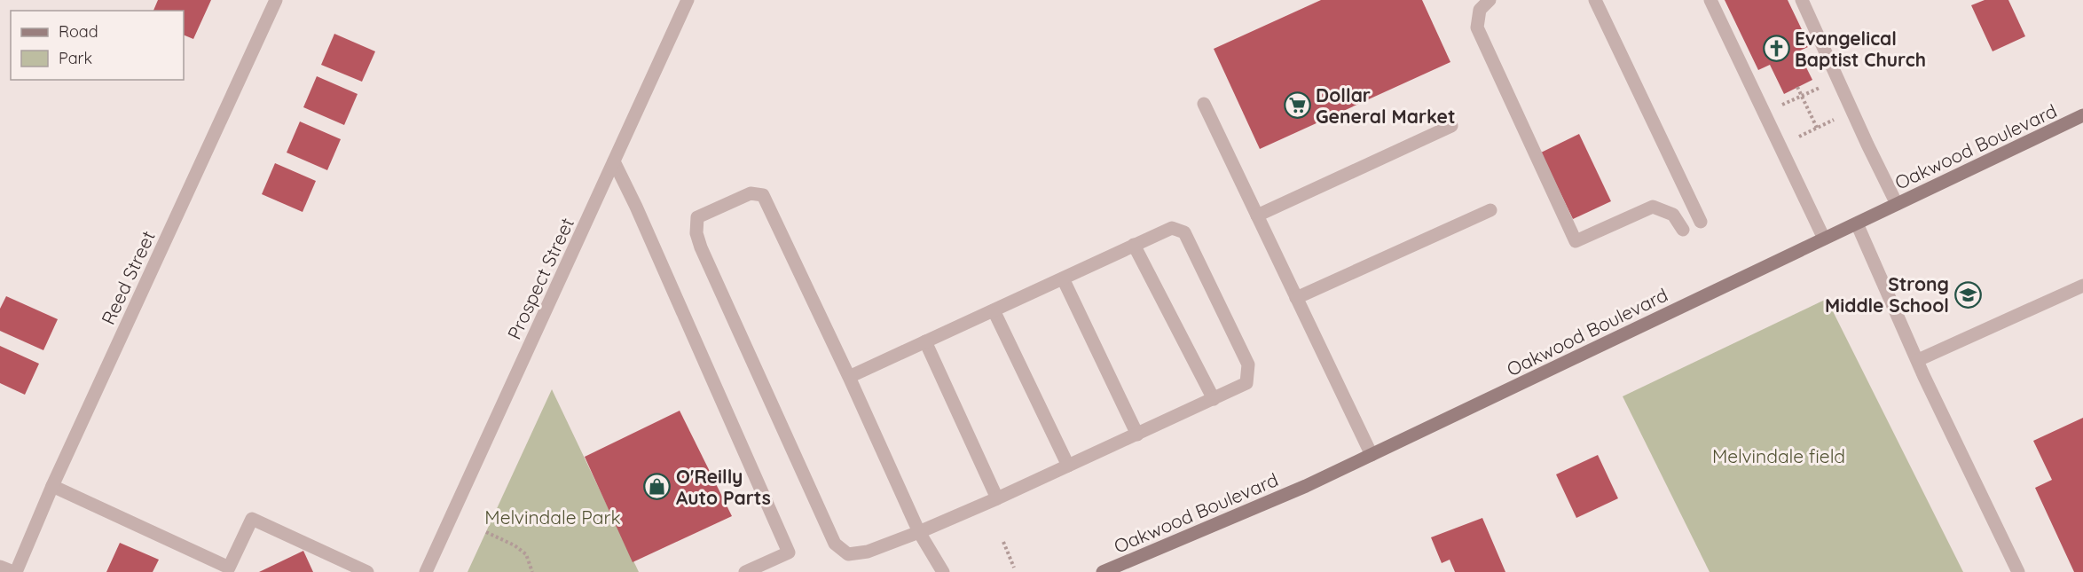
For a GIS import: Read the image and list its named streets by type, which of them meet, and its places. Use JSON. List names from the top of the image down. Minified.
{"streets":{"main road":["Oakwood Boulevard"],"street":["Reed Street","Prospect Street"]},"parks":["Melvindale field","Melvindale Park"],"places":{"church":["Evangelical Baptist Church"],"supermarket":["Dollar General Market"],"school or university":["Strong Middle School"],"shop":["O'Reilly Auto Parts"]},"legend":["Road","Park"]}
